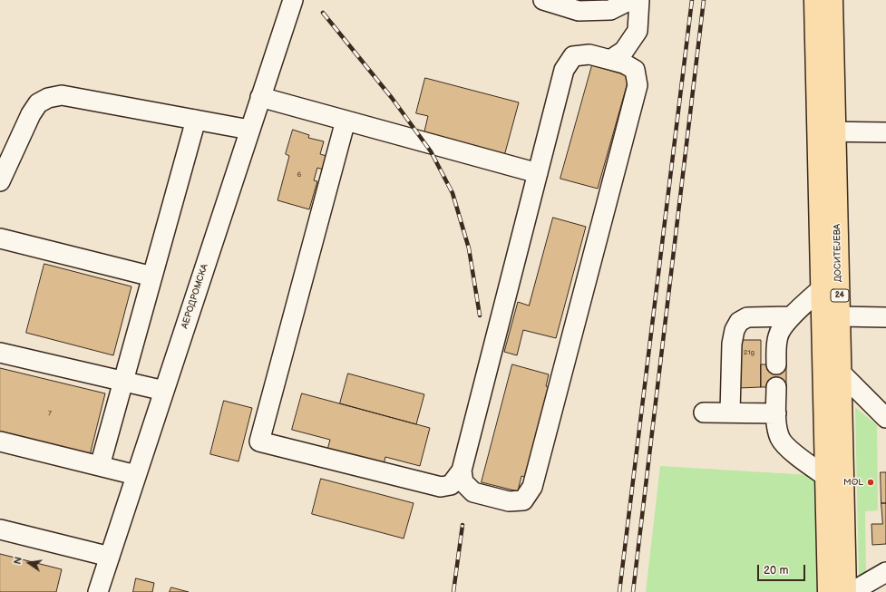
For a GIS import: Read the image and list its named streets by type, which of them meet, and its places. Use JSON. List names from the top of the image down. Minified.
{"streets":{"main road":["ДОСИТЕЈЕВА","24"],"street":["АЕРОДРОМСКА"]},"places":["MOL"],"house_numbers":["6","21g","7"],"scale_bar":"20 m","north":"left"}
